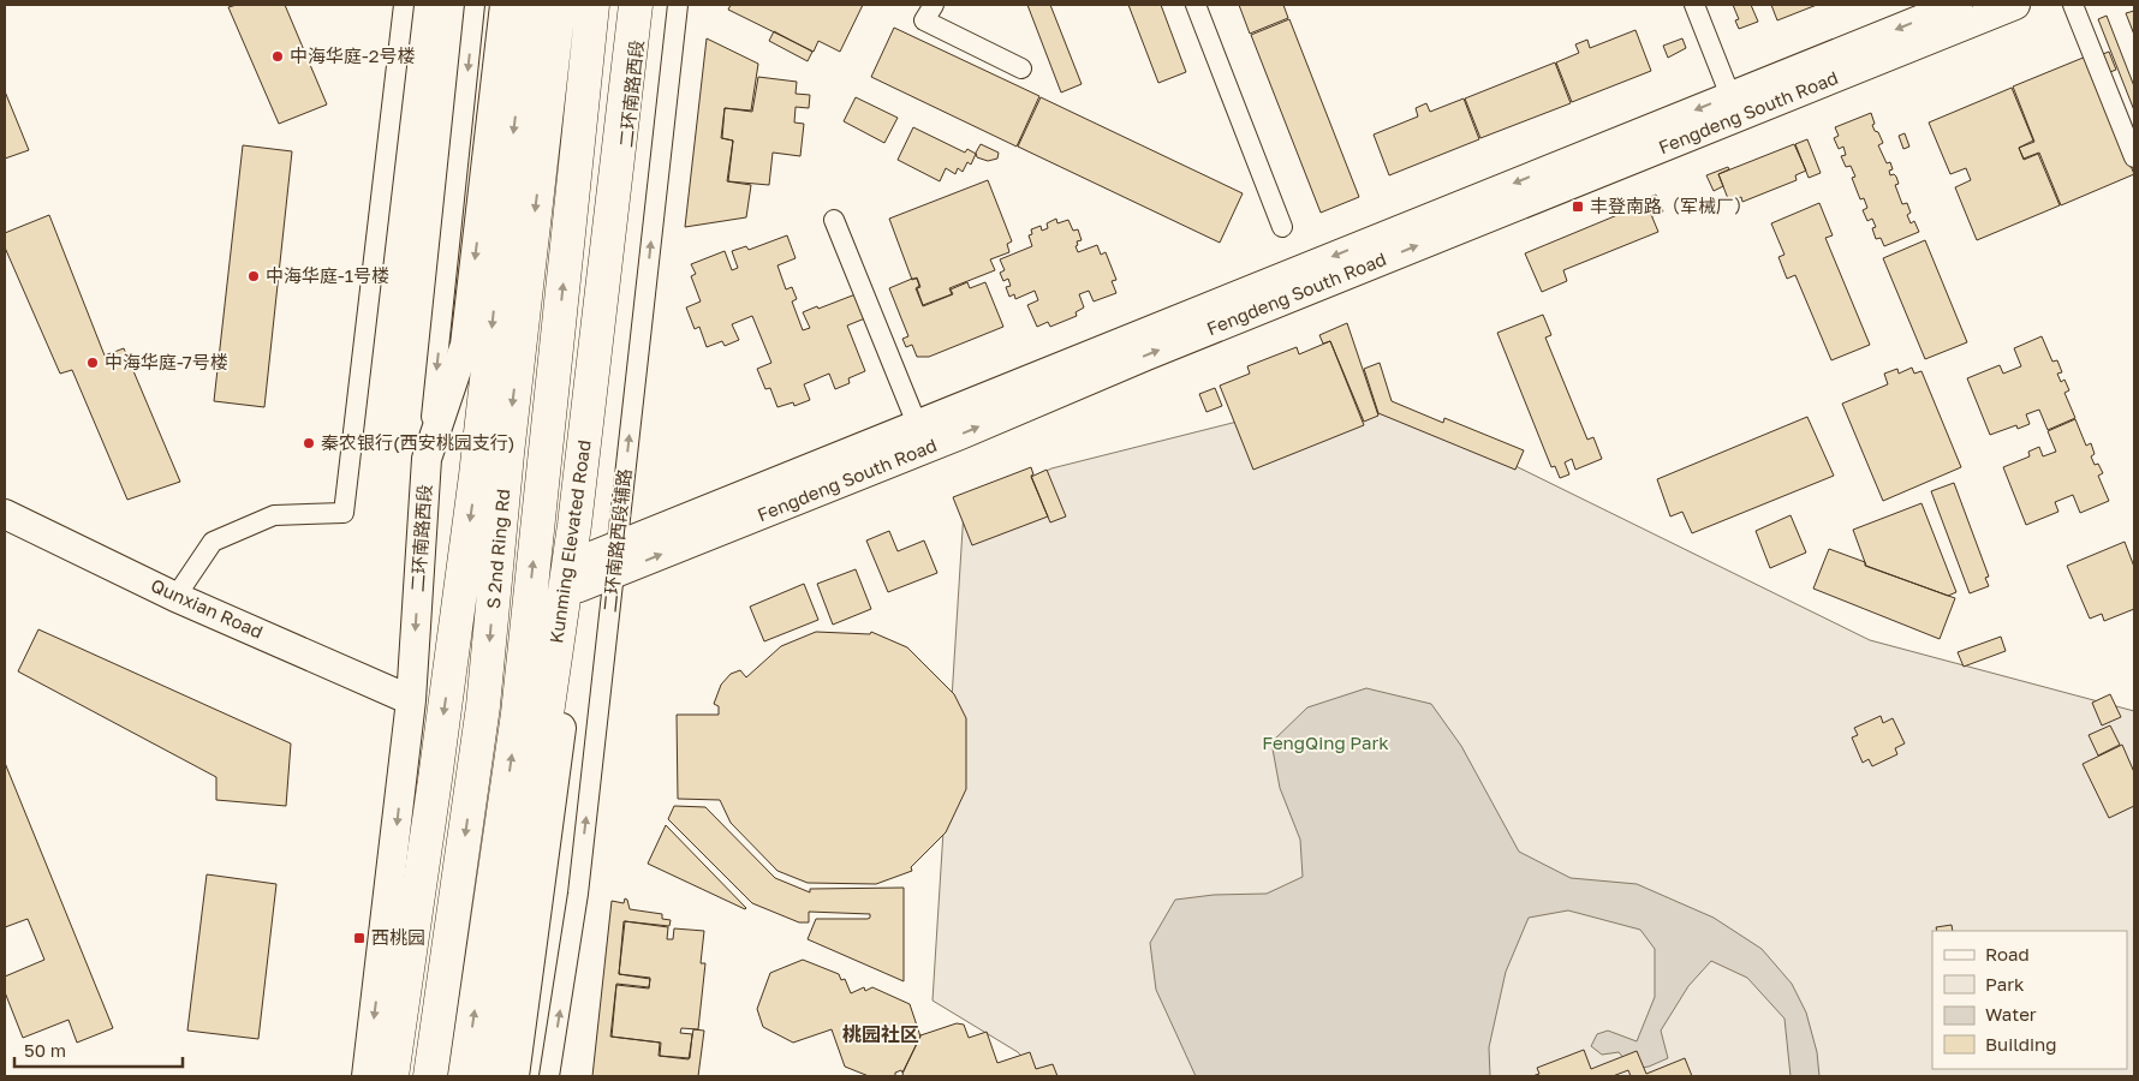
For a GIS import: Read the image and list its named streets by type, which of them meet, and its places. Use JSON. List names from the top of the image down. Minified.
{"streets":{"highway":["Kunming Elevated Road","S 2nd Ring Rd"],"street":["二环南路西段","Fengdeng South Road","二环南路西段辅路","Qunxian Road"]},"crossings":[["二环南路西段","Fengdeng South Road"],["二环南路西段","Qunxian Road"],["Fengdeng South Road","二环南路西段辅路"]],"one_way":["二环南路西段辅路"],"districts":["桃园社区"],"parks":["FengQing Park"],"places":{"other":["中海华庭-2号楼","中海华庭-1号楼","中海华庭-7号楼","秦农银行(西安桃园支行)"],"transit":["丰登南路（军械厂）","西桃园"]},"legend":["Road","Park","Water","Building"],"scale_bar":"50 m"}
